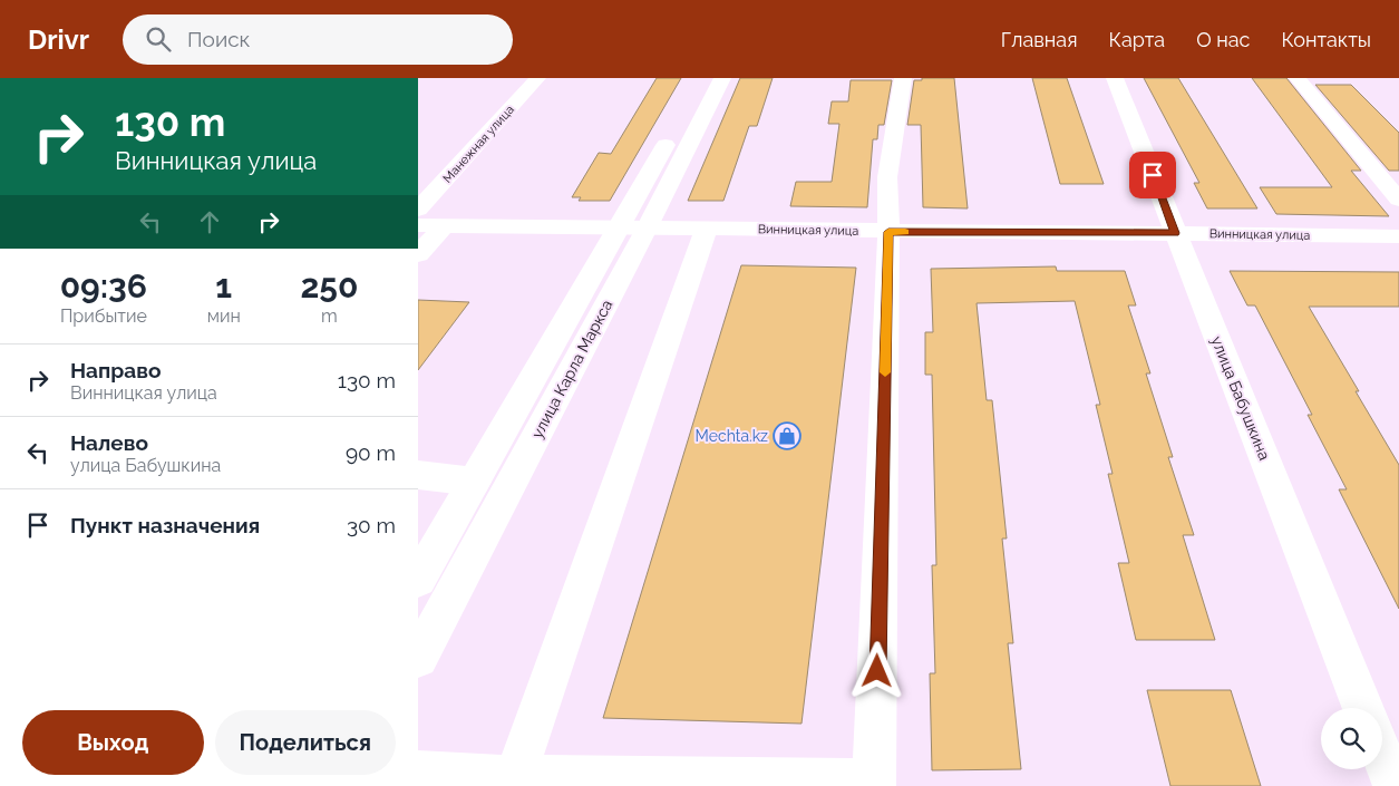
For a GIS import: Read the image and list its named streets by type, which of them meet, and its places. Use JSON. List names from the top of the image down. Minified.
{"streets":{"street":["Манежная улица","Винницкая улица","улица Карла Маркса","улица Бабушкина"]},"crossings":[["Винницкая улица","улица Карла Маркса"],["Винницкая улица","улица Бабушкина"]],"places":{"shop":["Mechta.kz"]},"page":{"header":"Drivr","search":"Поиск","nav":["Главная","Карта","О нас","Контакты"],"turn":["130 m","Винницкая улица"],"eta":["09:36","Прибытие","1","мин","250","m"],"list":[{"name":"Направо","note":"Винницкая улица","value":"130 m"},{"name":"Налево","note":"улица Бабушкина","value":"90 m"},{"name":"Пункт назначения","value":"30 m"}],"buttons":["Выход","Поделиться"]}}
